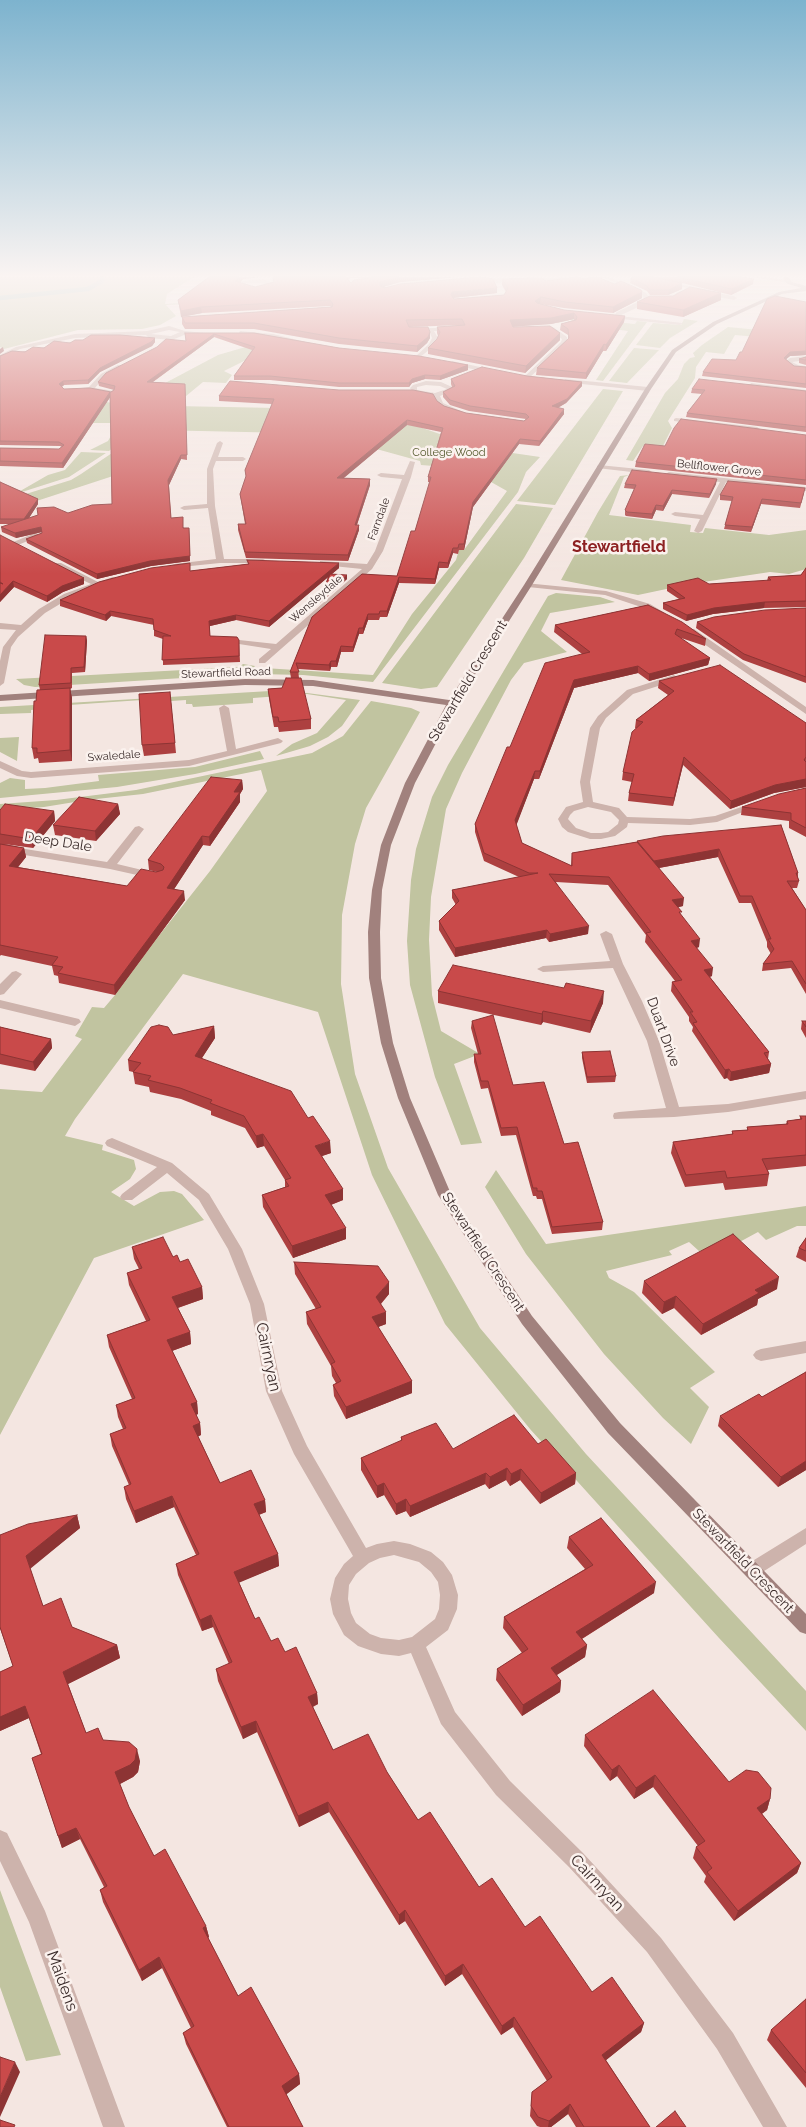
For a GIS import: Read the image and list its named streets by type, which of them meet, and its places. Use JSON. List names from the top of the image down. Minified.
{"streets":{"street":["Bellflower Grove","Farndale","Wensleydale","Stewartfield Road","Stewartfield Crescent","Swaledale","Deep Dale","Duart Drive","Cairnryan","Maidens"]},"crossings":[["Bellflower Grove","Stewartfield Crescent"],["Farndale","Wensleydale"],["Stewartfield Road","Stewartfield Crescent"]],"districts":["Stewartfield"],"parks":["College Wood"]}
